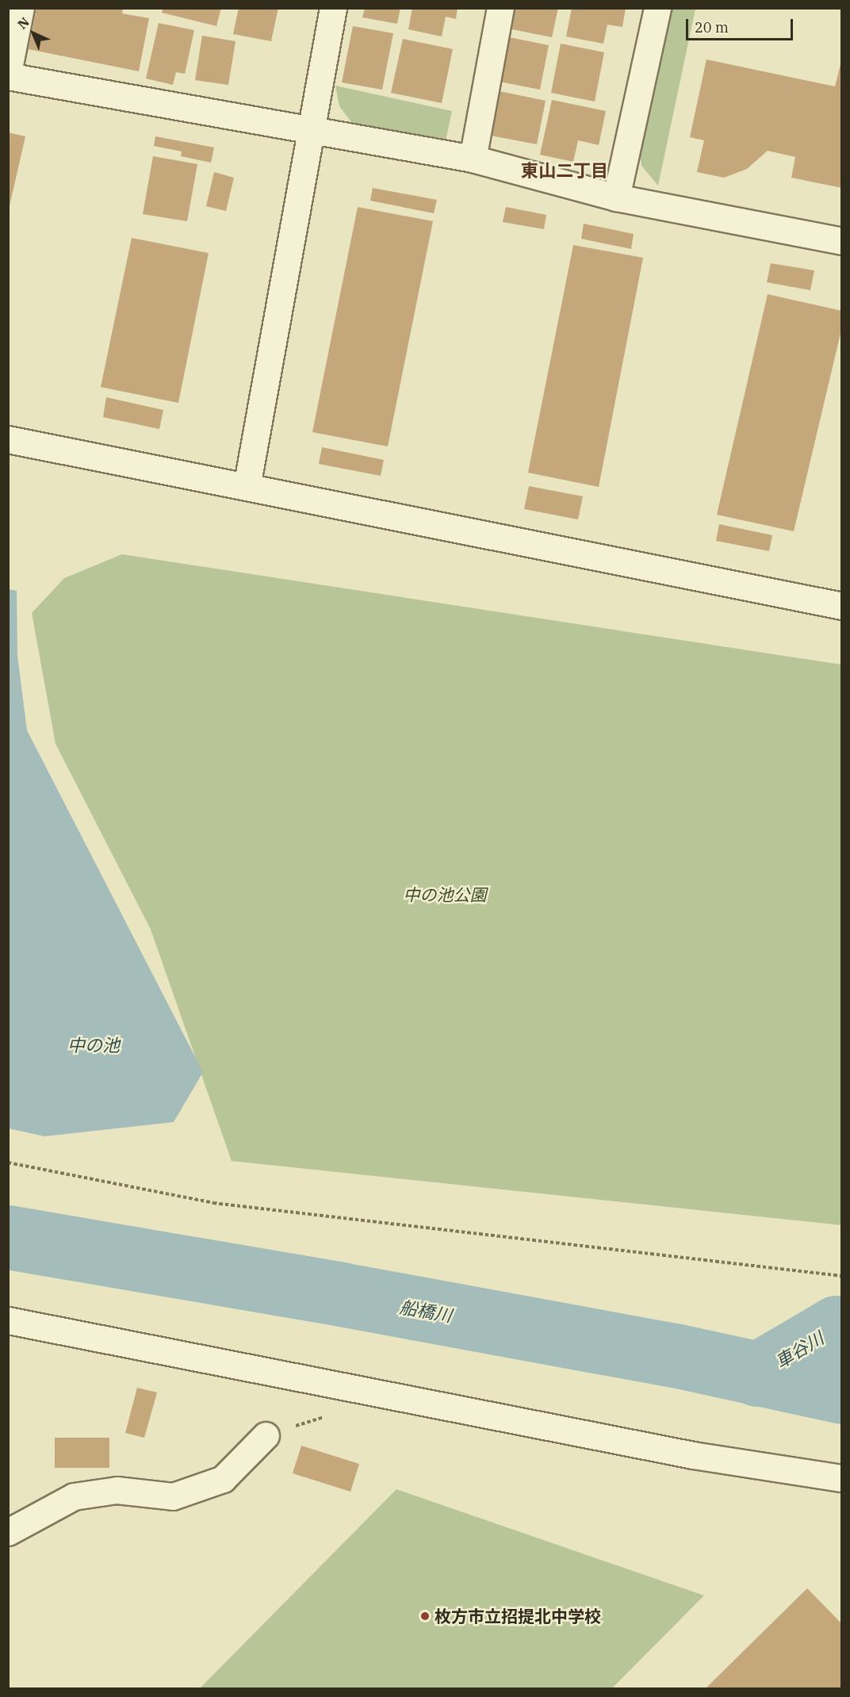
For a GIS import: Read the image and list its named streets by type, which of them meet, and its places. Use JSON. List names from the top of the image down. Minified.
{"districts":["東山二丁目"],"water":["中の池","船橋川","車谷川"],"parks":["中の池公園"],"places":["枚方市立招提北中学校"],"scale_bar":"20 m","north":"top left"}
